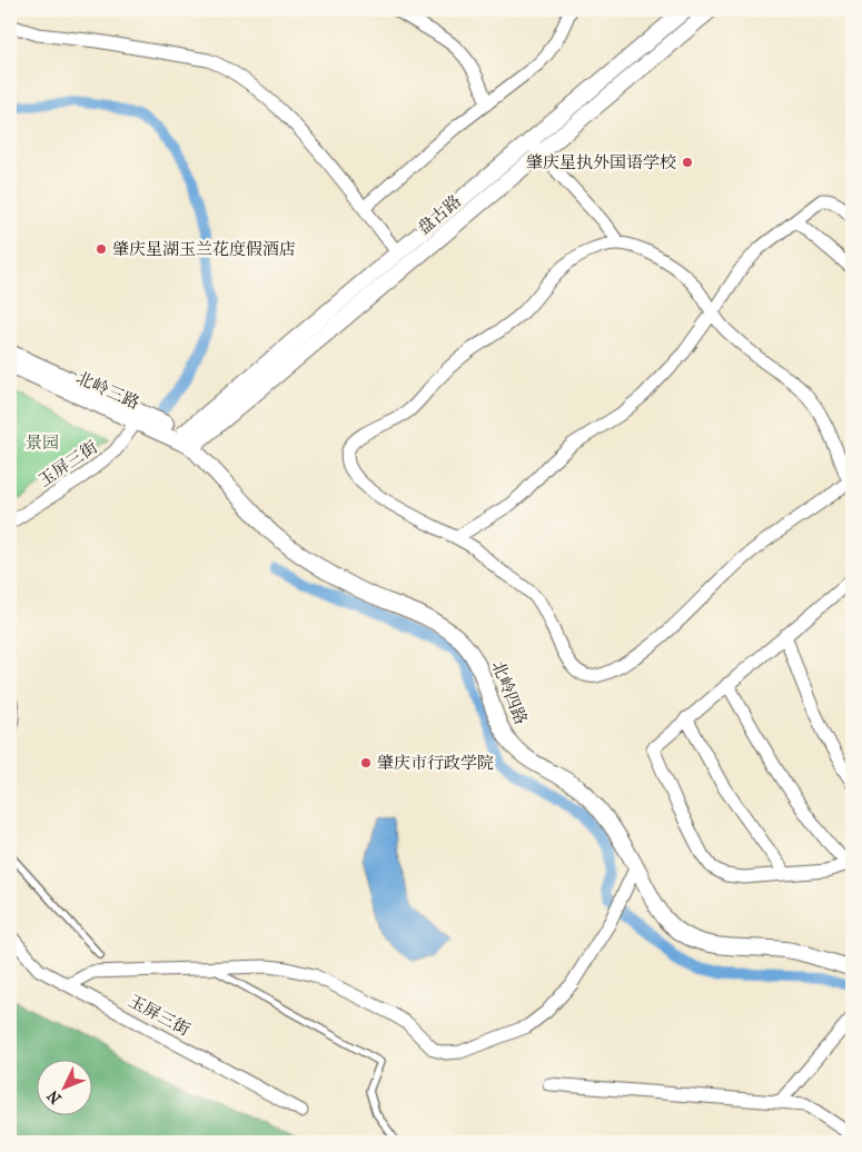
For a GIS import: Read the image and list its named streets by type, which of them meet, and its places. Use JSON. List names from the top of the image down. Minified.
{"streets":{"street":["盘古路","北岭三路","玉屏三街","北岭四路"]},"crossings":[["盘古路","北岭三路"],["盘古路","北岭四路"],["北岭三路","玉屏三街"],["北岭三路","北岭四路"]],"parks":["景园"],"places":["肇庆星执外国语学校","肇庆星湖玉兰花度假酒店","肇庆市行政学院"],"north":"bottom left"}
